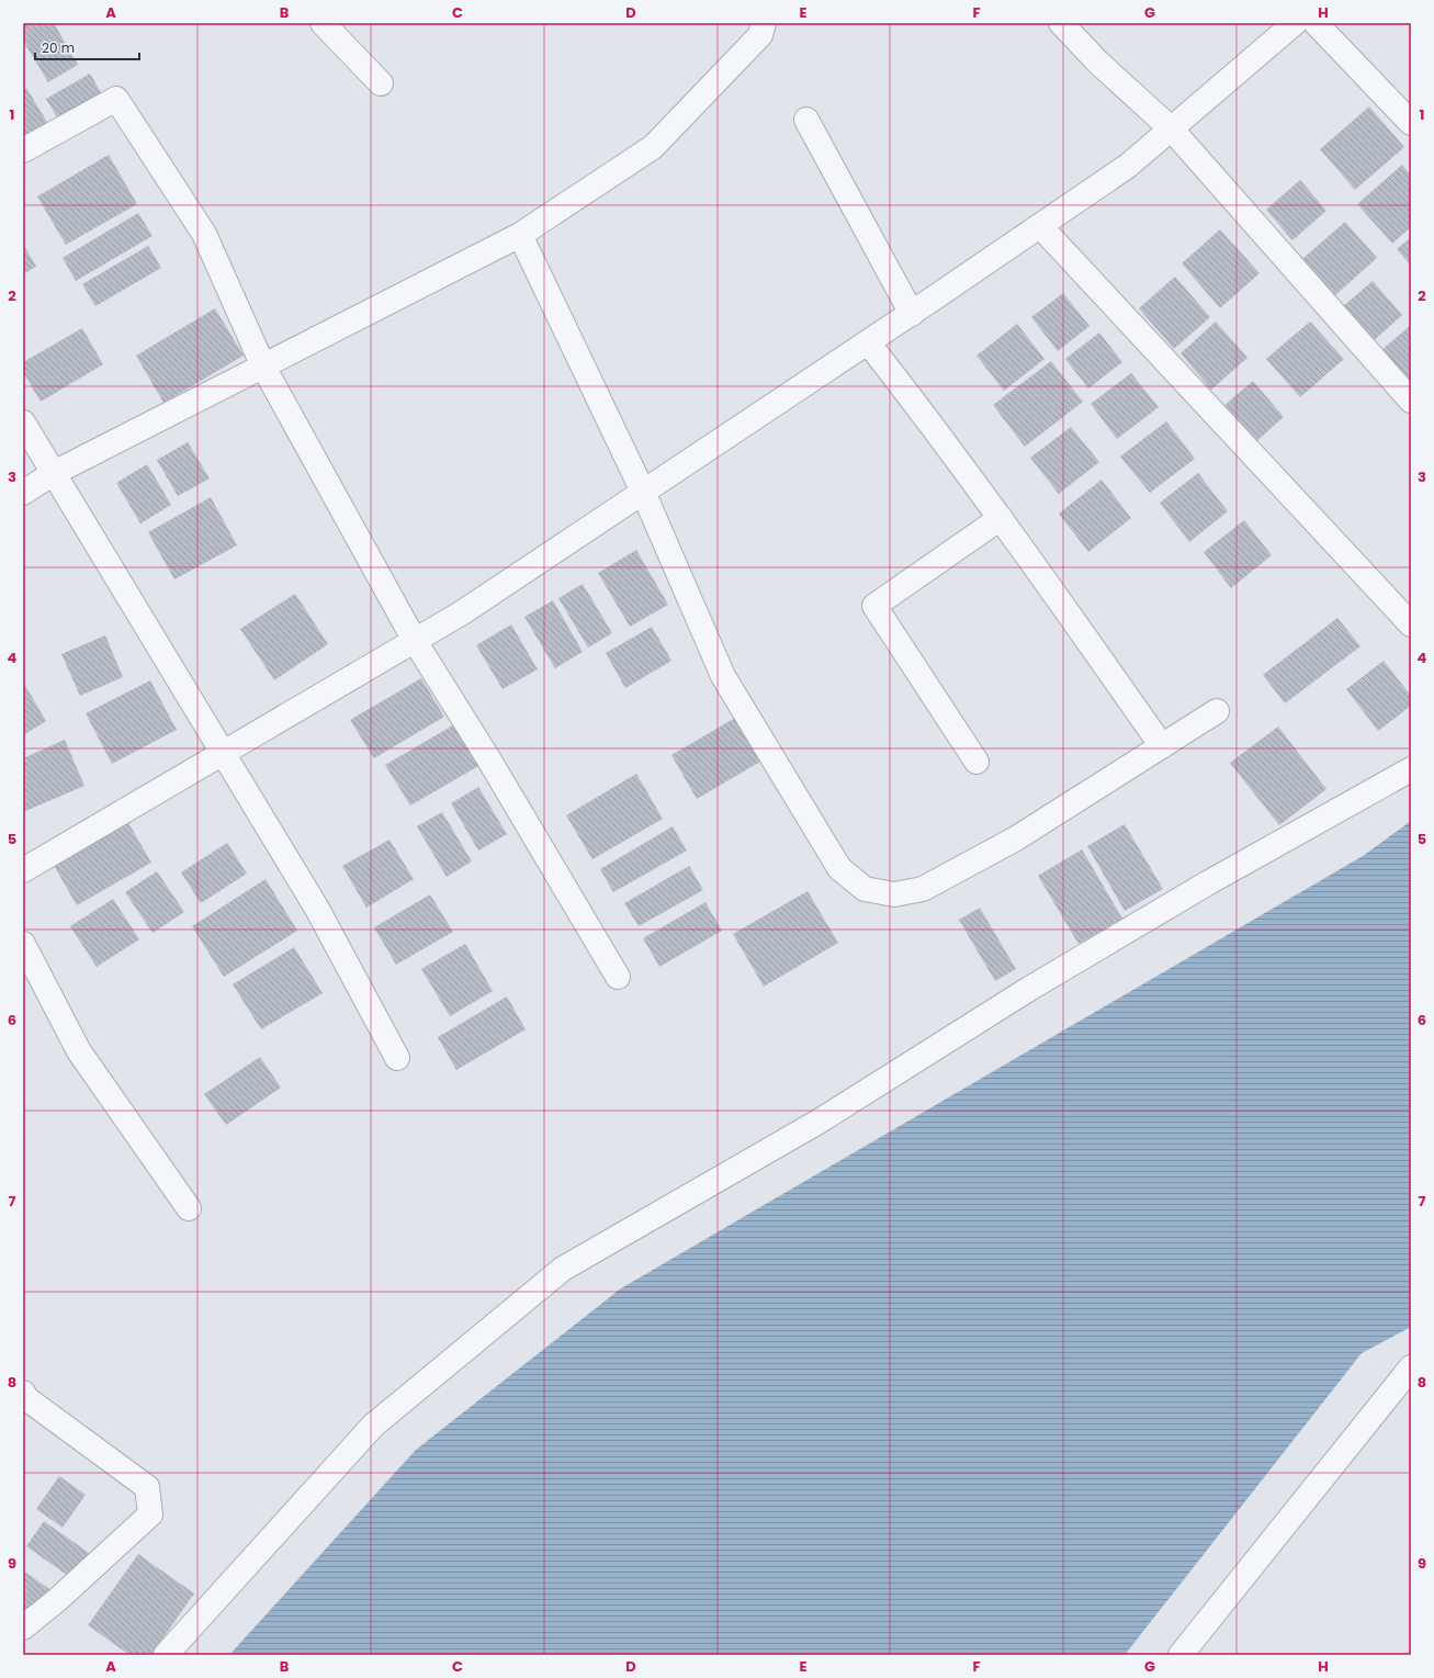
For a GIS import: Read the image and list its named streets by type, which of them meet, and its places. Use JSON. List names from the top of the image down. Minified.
{"scale_bar":"20 m","grid":{"columns":["A","B","C","D","E","F","G","H"],"rows":["1","2","3","4","5","6","7","8","9"]}}
